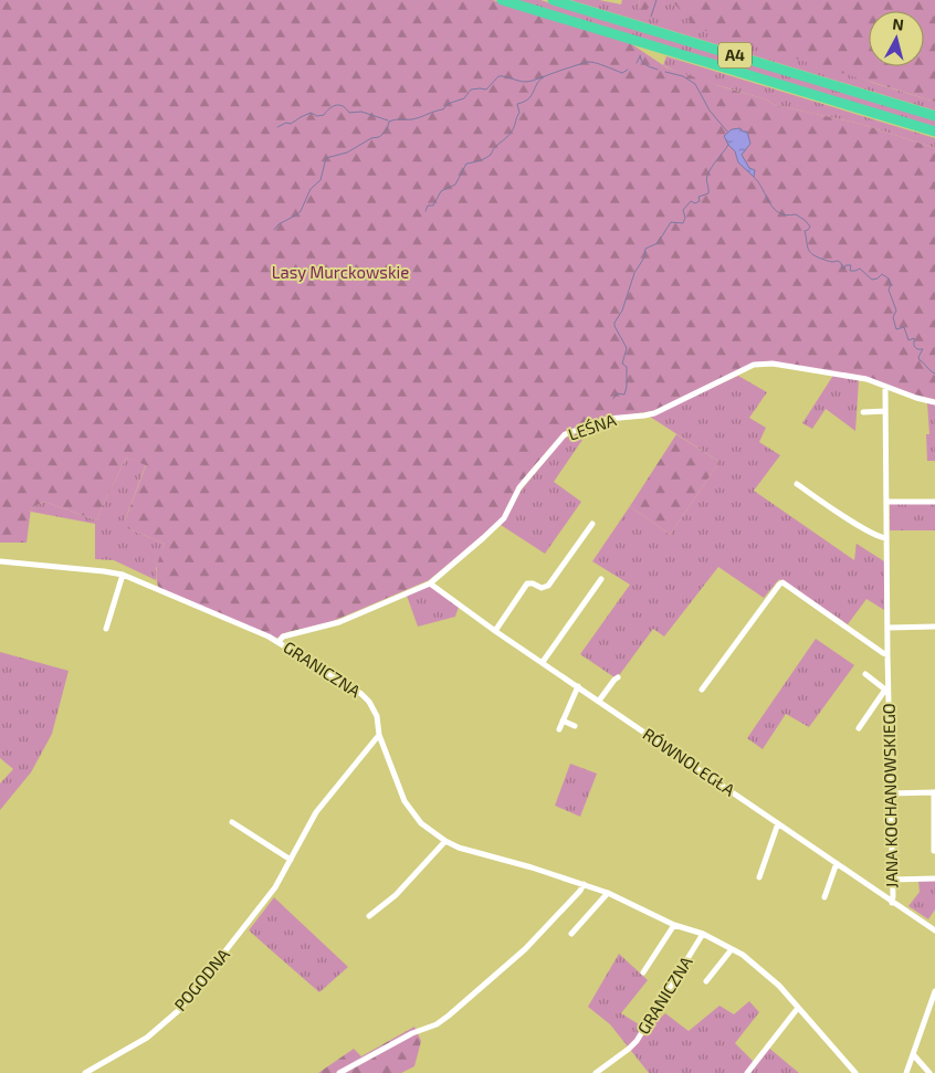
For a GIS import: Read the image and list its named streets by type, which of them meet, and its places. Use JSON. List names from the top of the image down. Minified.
{"streets":{"highway":["A4"],"street":["LEŚNA","GRANICZNA","RÓWNOLEGŁA","JANA KOCHANOWSKIEGO","POGODNA"]},"crossings":[["LEŚNA","GRANICZNA"],["LEŚNA","RÓWNOLEGŁA"],["LEŚNA","JANA KOCHANOWSKIEGO"],["GRANICZNA","POGODNA"],["RÓWNOLEGŁA","JANA KOCHANOWSKIEGO"]],"parks":["Lasy Murckowskie"],"north":"top"}
